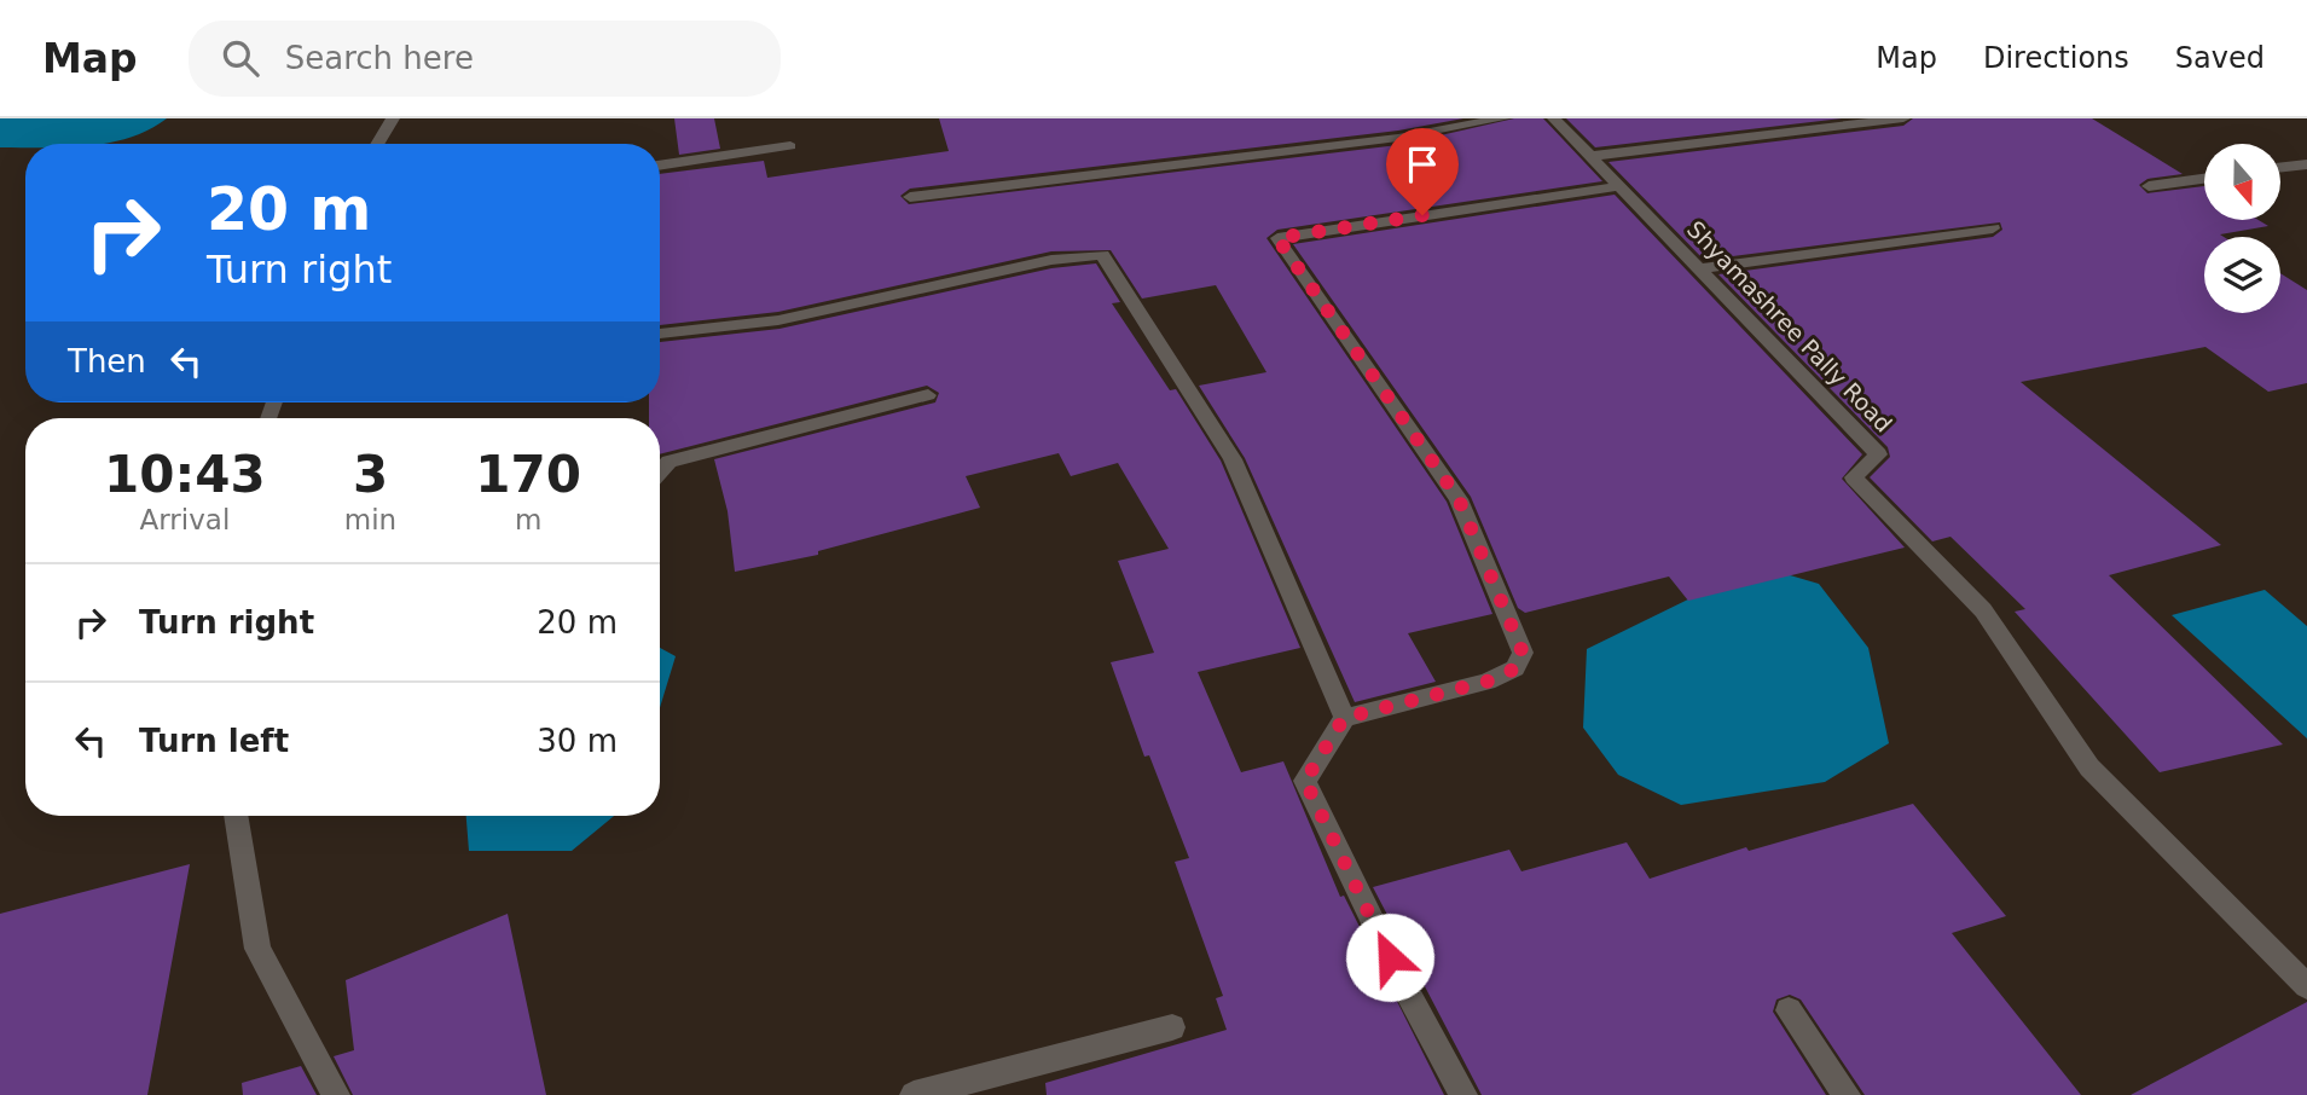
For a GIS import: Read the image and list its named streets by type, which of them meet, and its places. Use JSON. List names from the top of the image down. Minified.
{"streets":{"street":["Shyamashree Pally Road"]},"north":"bottom","page":{"header":"Map","search":"Search here","nav":["Map","Directions","Saved"],"turn":["20 m","Turn right"],"then":"Then","eta":["10:43","Arrival","3","min","170","m"],"list":[{"name":"Turn right","value":"20 m"},{"name":"Turn left","value":"30 m"}]}}
